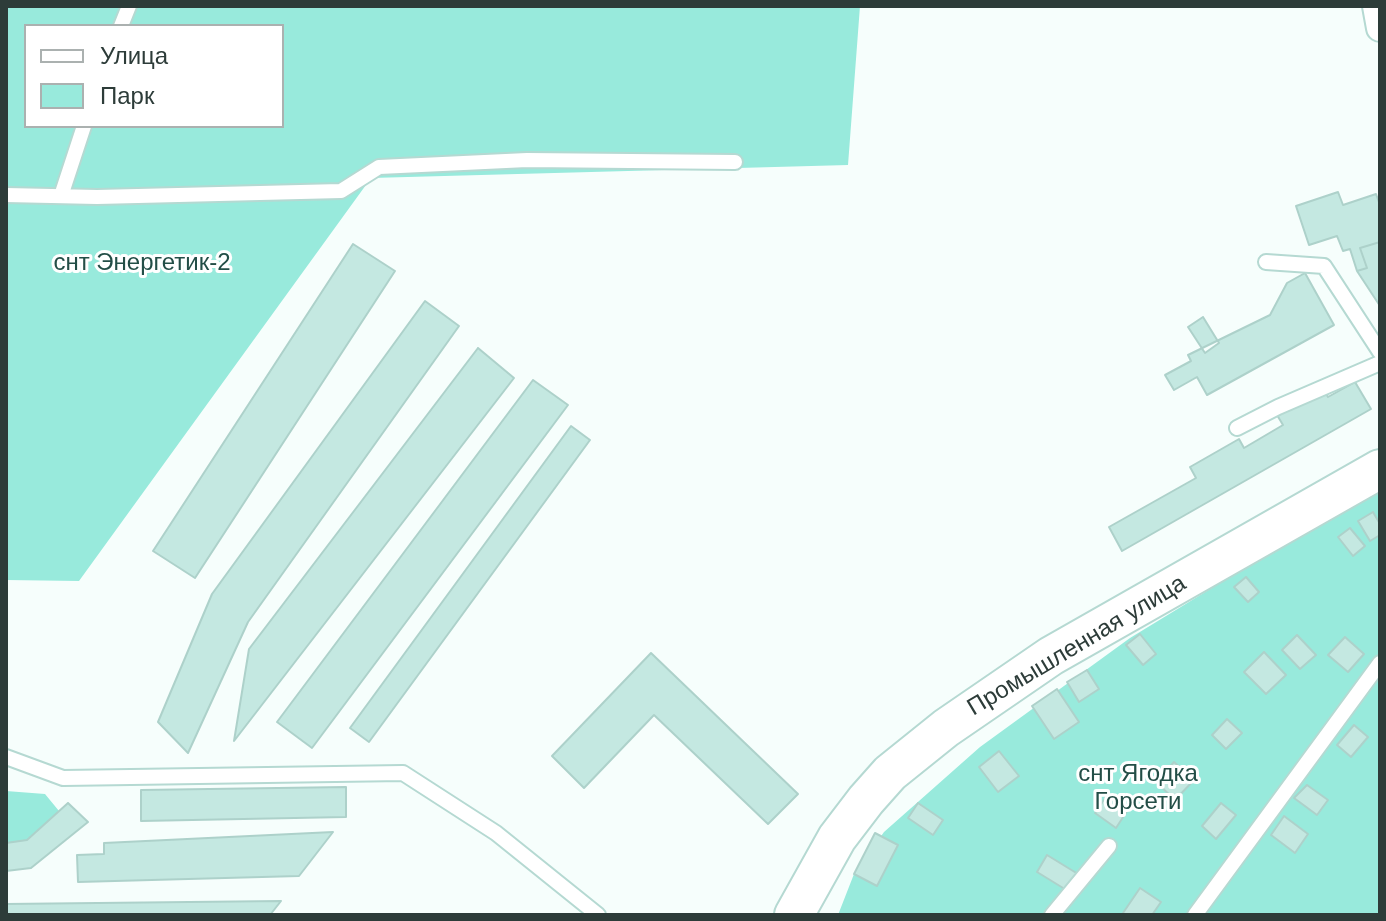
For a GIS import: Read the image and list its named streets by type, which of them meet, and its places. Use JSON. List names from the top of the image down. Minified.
{"streets":{"main road":["Промышленная улица"]},"parks":["снт Энергетик-2","снт Ягодка Горсети"],"legend":["Улица","Парк"]}
